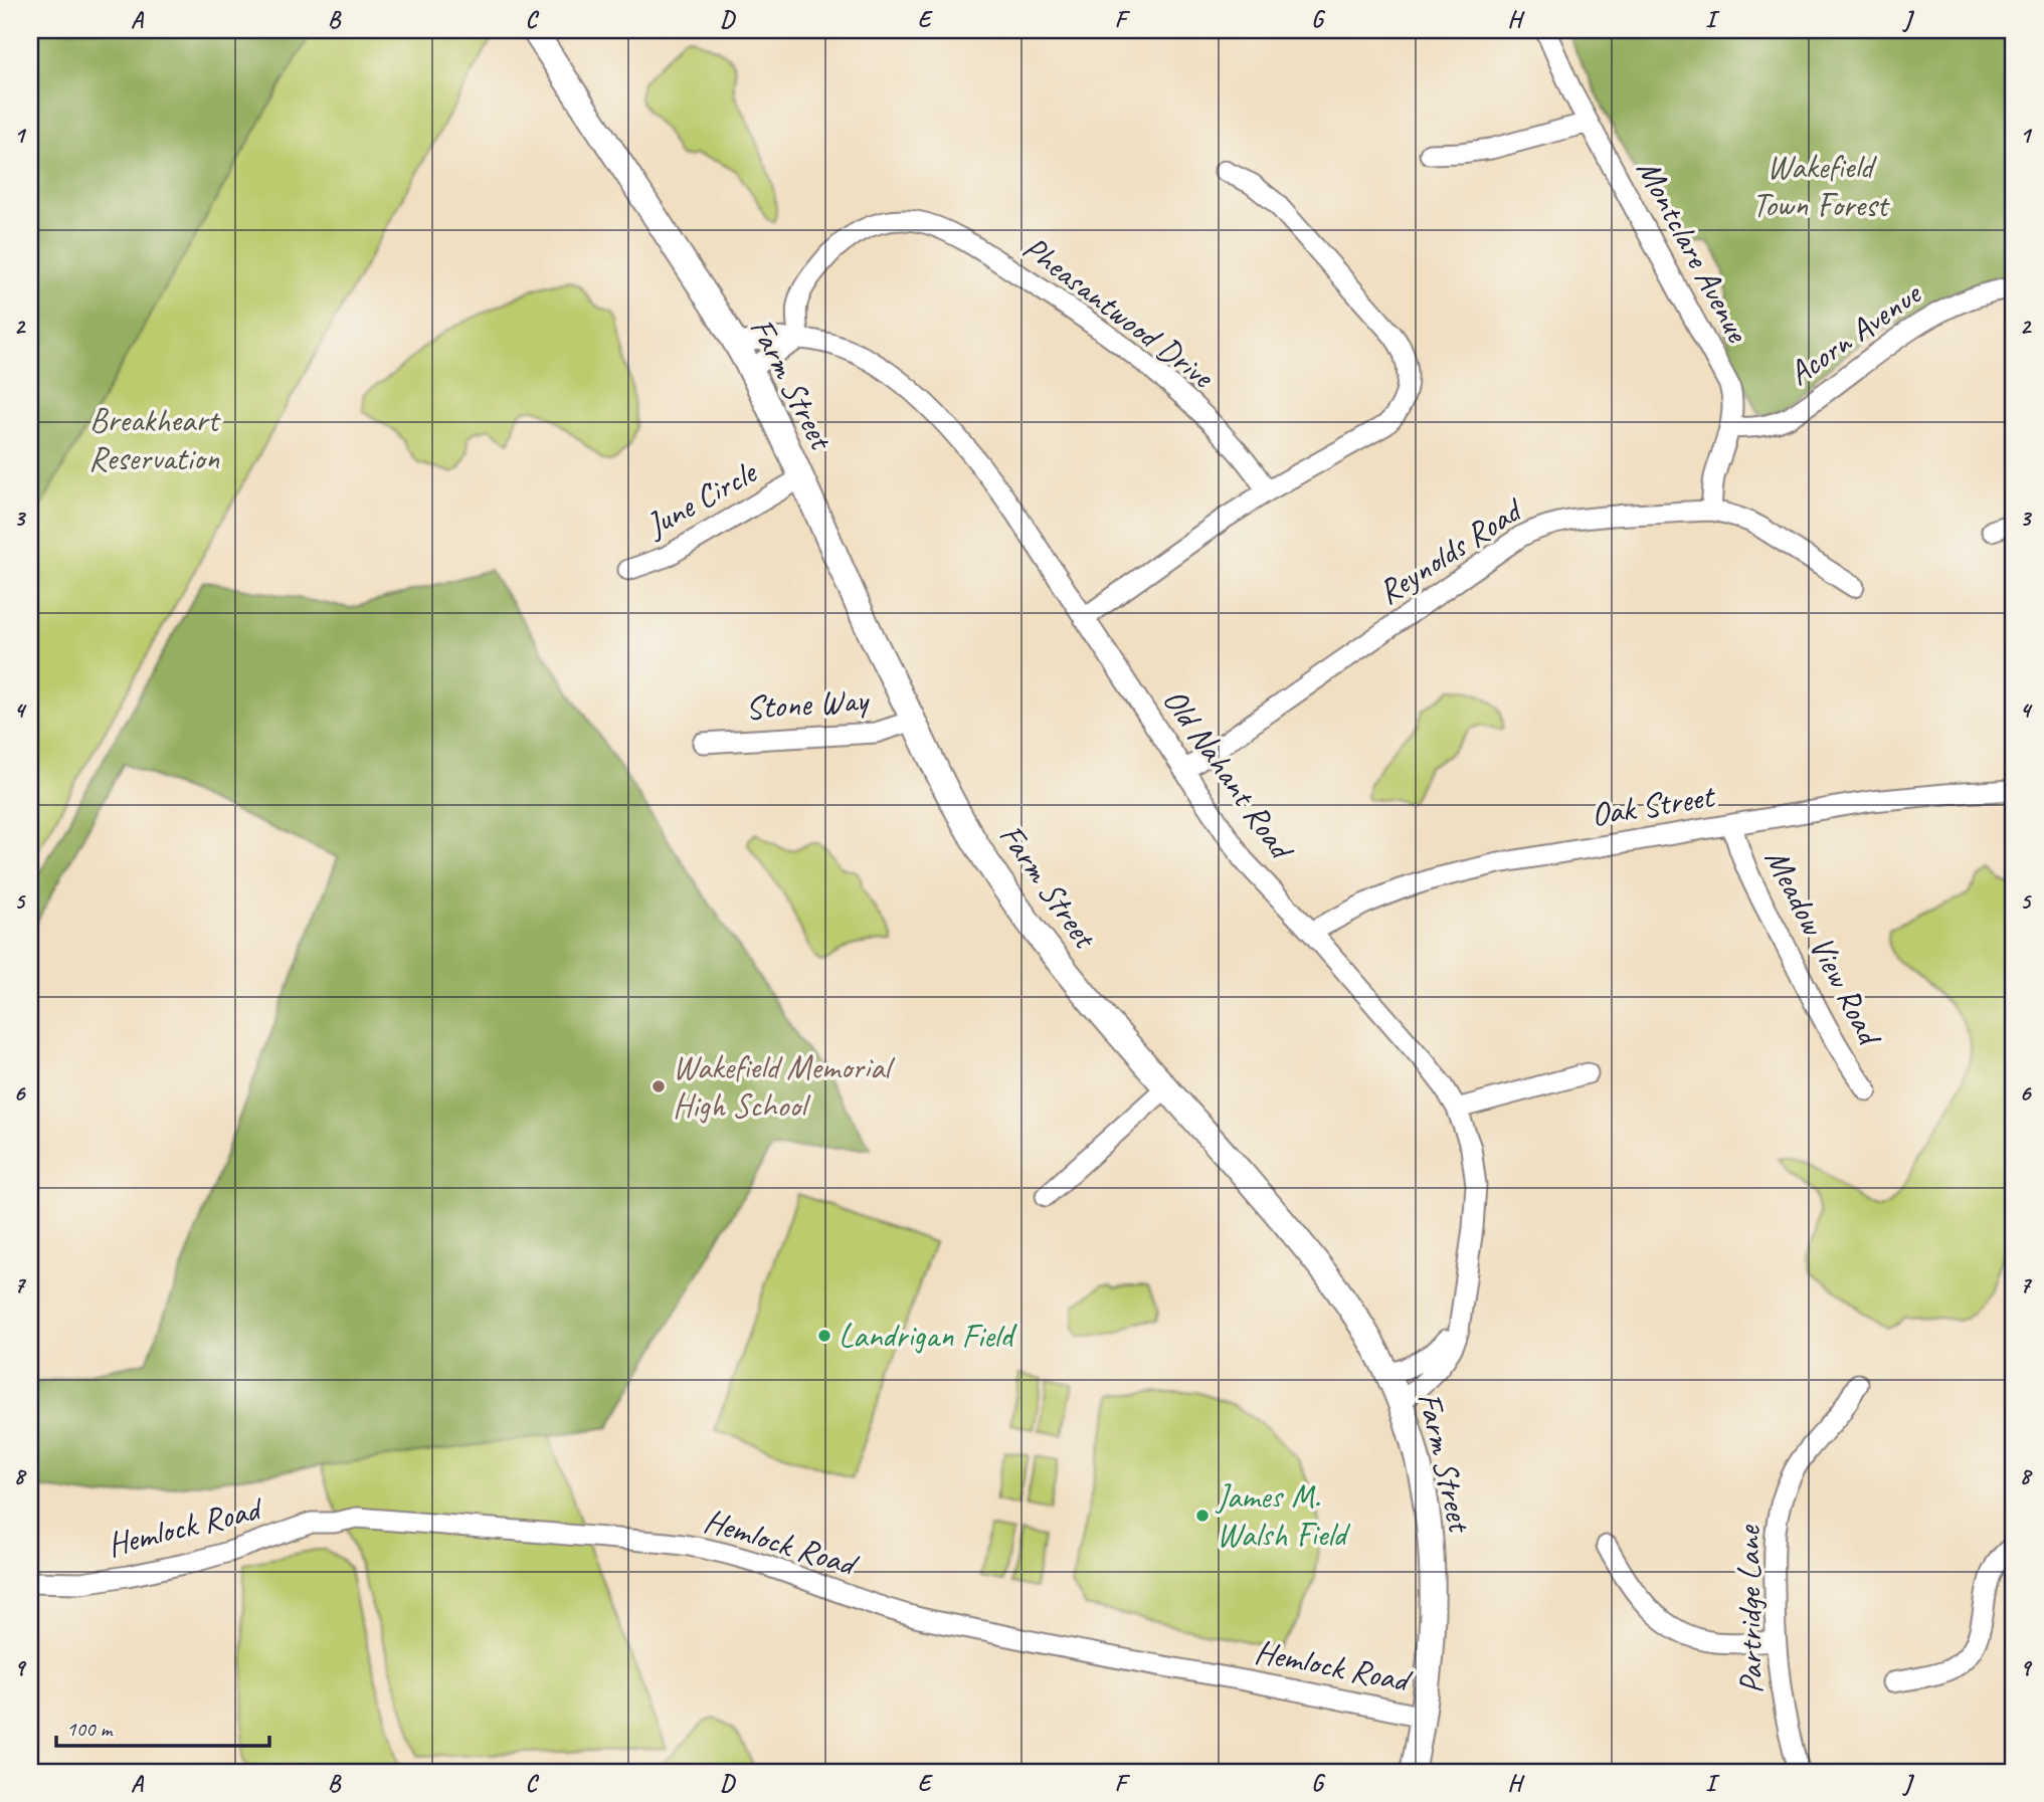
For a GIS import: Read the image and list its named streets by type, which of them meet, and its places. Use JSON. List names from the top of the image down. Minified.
{"streets":{"main road":["Farm Street"],"street":["Montclare Avenue","Pheasantwood Drive","Acorn Avenue","June Circle","Reynolds Road","Stone Way","Old Nahant Road","Oak Street","Meadow View Road","Hemlock Road","Partridge Lane"]},"crossings":[["Montclare Avenue","Acorn Avenue"],["Montclare Avenue","Reynolds Road"],["Pheasantwood Drive","Old Nahant Road"],["Farm Street","June Circle"],["Farm Street","Stone Way"],["Farm Street","Old Nahant Road"],["Farm Street","Hemlock Road"],["Reynolds Road","Old Nahant Road"],["Old Nahant Road","Oak Street"],["Oak Street","Meadow View Road"]],"parks":["Wakefield Town Forest","Breakheart Reservation"],"places":["Wakefield Memorial High School","Landrigan Field","James M. Walsh Field"],"scale_bar":"100 m","grid":{"columns":["A","B","C","D","E","F","G","H","I","J"],"rows":["1","2","3","4","5","6","7","8","9"]}}
